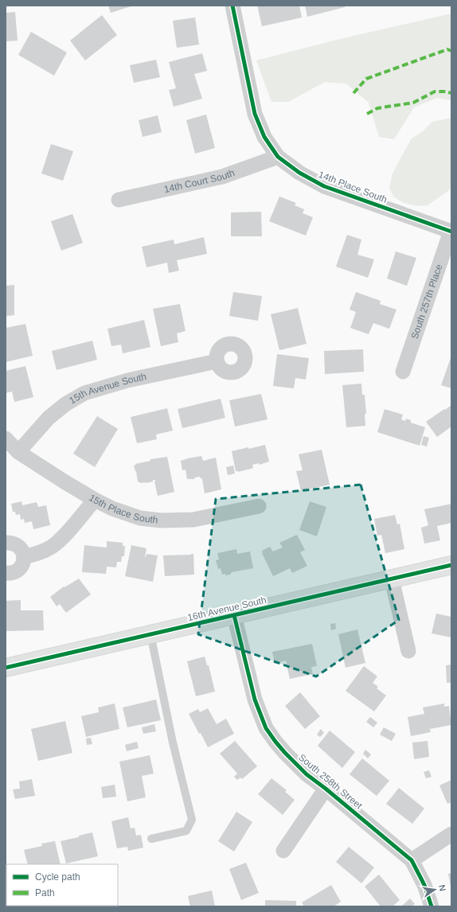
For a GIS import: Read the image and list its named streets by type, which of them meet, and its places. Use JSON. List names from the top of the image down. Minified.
{"streets":{"main road":["16th Avenue South"],"street":["14th Court South","14th Place South","South 257th Place","15th Avenue South","15th Place South","South 258th Street"]},"crossings":[["14th Court South","14th Place South"],["14th Place South","South 257th Place"],["15th Avenue South","15th Place South"],["16th Avenue South","South 258th Street"]],"legend":["Cycle path","Path"],"north":"right"}
